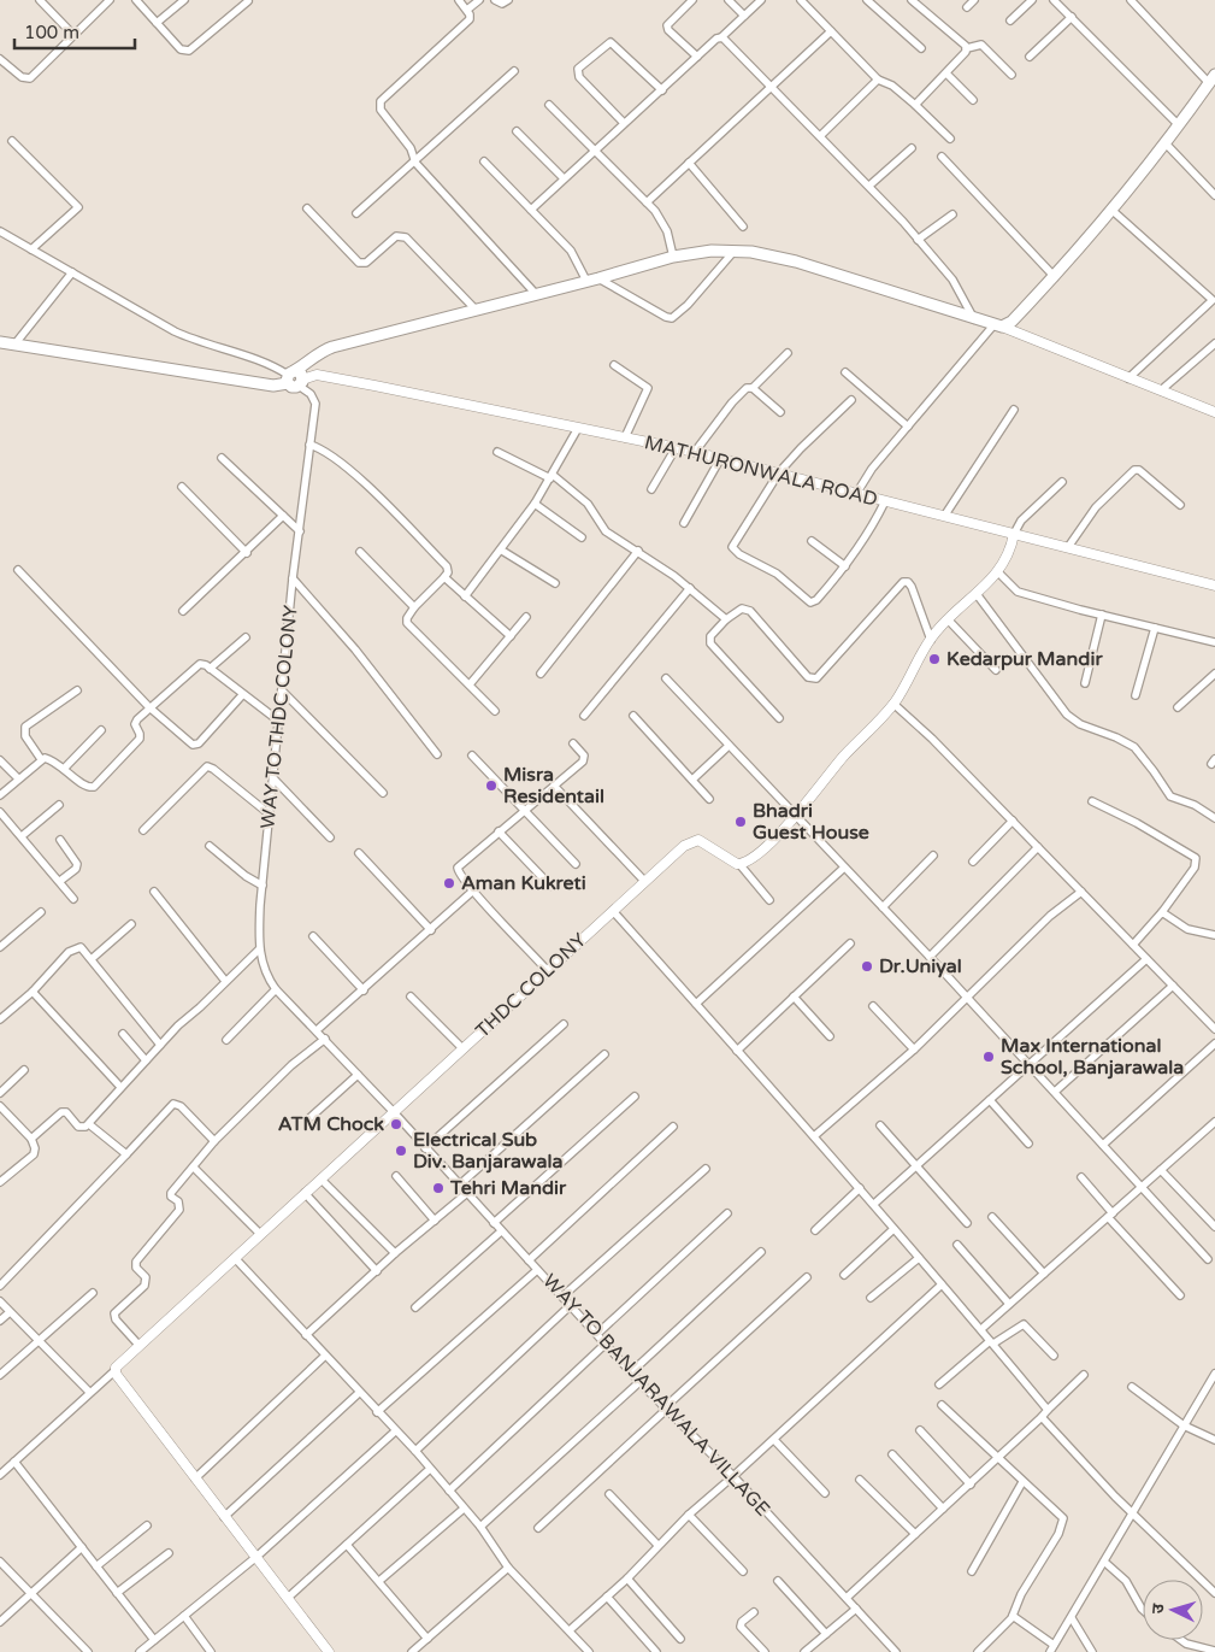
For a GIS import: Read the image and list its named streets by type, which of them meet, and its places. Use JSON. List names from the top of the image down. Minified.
{"streets":{"street":["MATHURONWALA ROAD","WAY TO THDC COLONY","THDC COLONY","WAY TO BANJARAWALA VILLAGE"]},"crossings":[["MATHURONWALA ROAD","WAY TO THDC COLONY"],["THDC COLONY","WAY TO BANJARAWALA VILLAGE"]],"places":["Kedarpur Mandir","Misra Residentail","Bhadri Guest House","Aman Kukreti","Dr.Uniyal","Max International School, Banjarawala","ATM Chock","Electrical Sub Div. Banjarawala","Tehri Mandir"],"scale_bar":"100 m","north":"left"}
